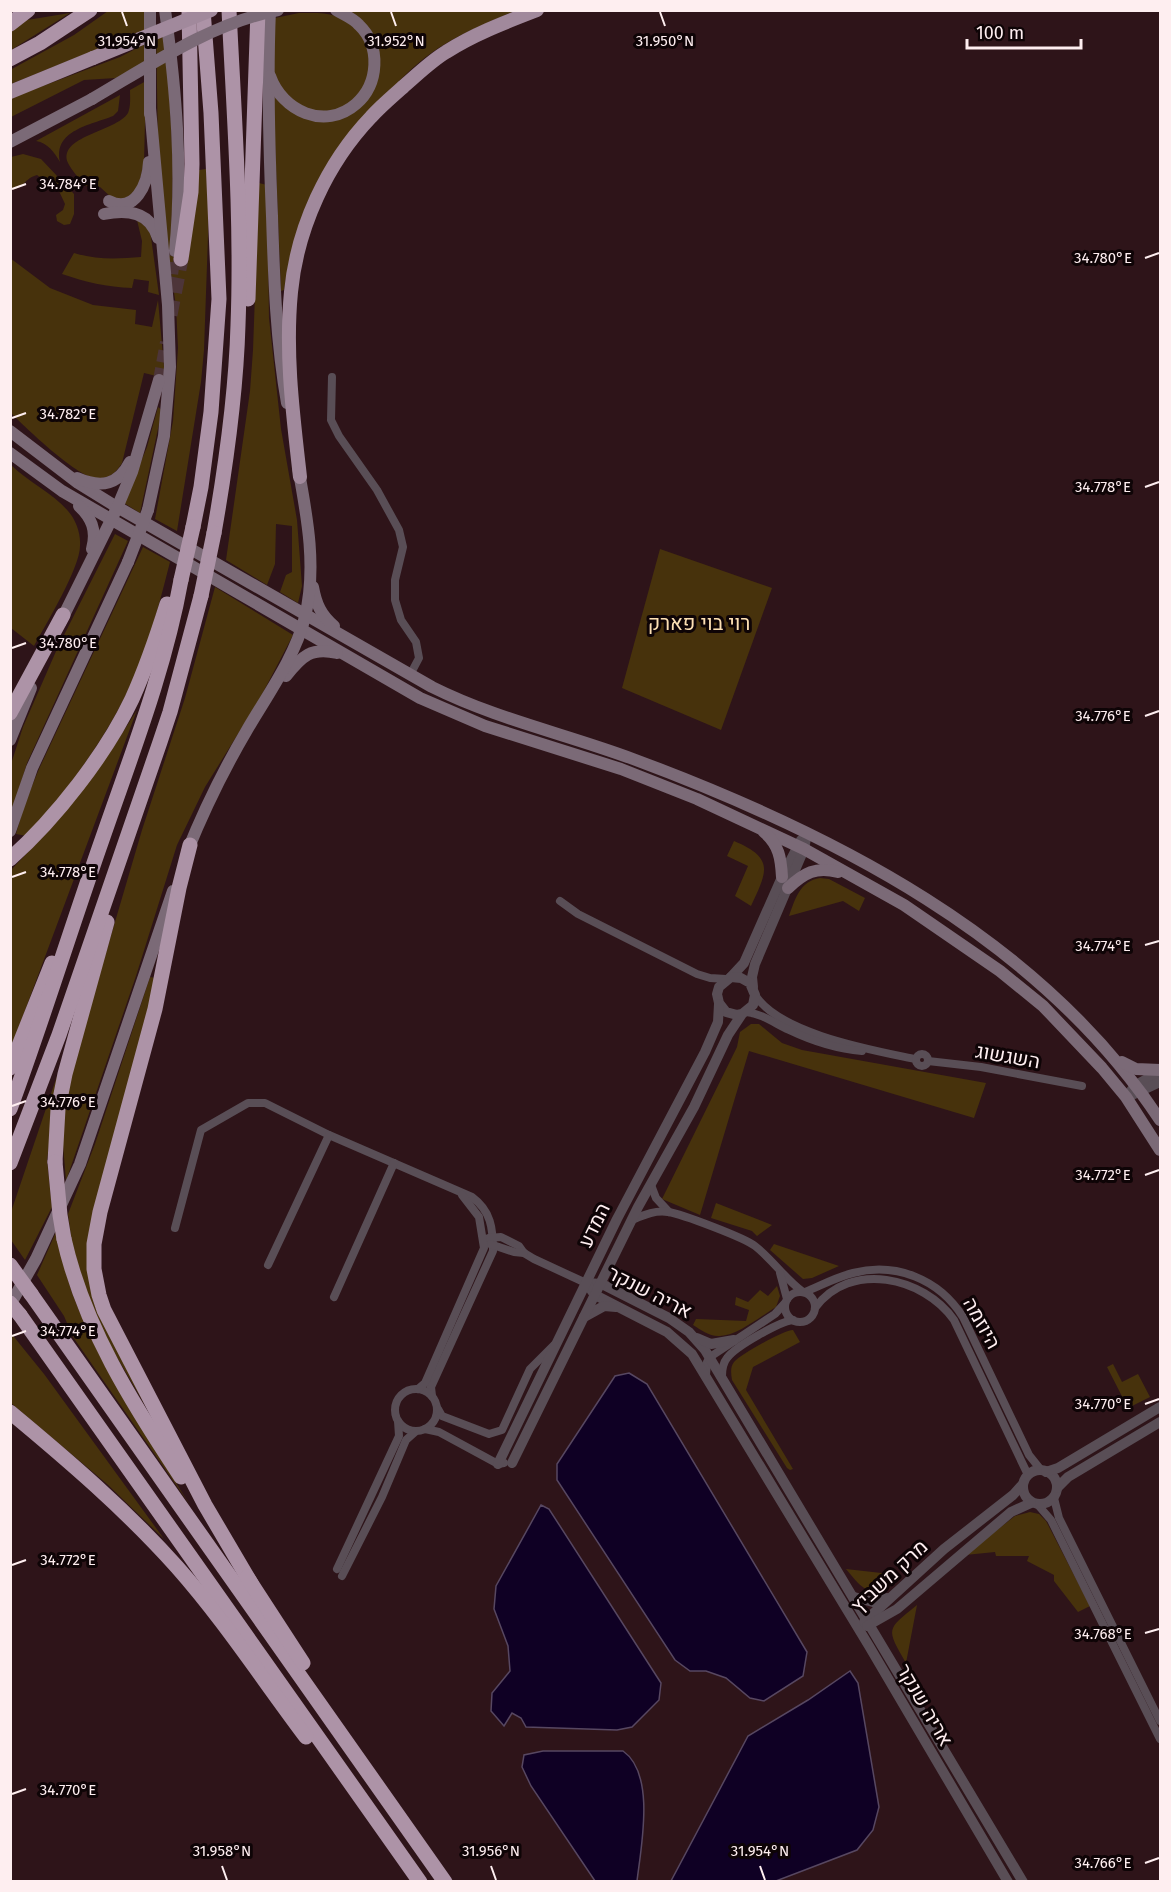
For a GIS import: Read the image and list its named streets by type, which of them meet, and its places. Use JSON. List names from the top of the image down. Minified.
{"streets":{"street":["השגשוג","המדע","אריה שנקר","היוזמה","מרק משביץ"]},"crossings":[["המדע","אריה שנקר"],["אריה שנקר","מרק משביץ"],["היוזמה","מרק משביץ"]],"parks":["רוי בוי פארק"],"scale_bar":"100 m","coordinates":["31.950°N","31.954°N","31.952°N","34.784°E","34.780°E","34.782°E","34.778°E","34.776°E","34.774°E","34.772°E","34.770°E","34.768°E","31.958°N","31.956°N","34.766°E"]}
